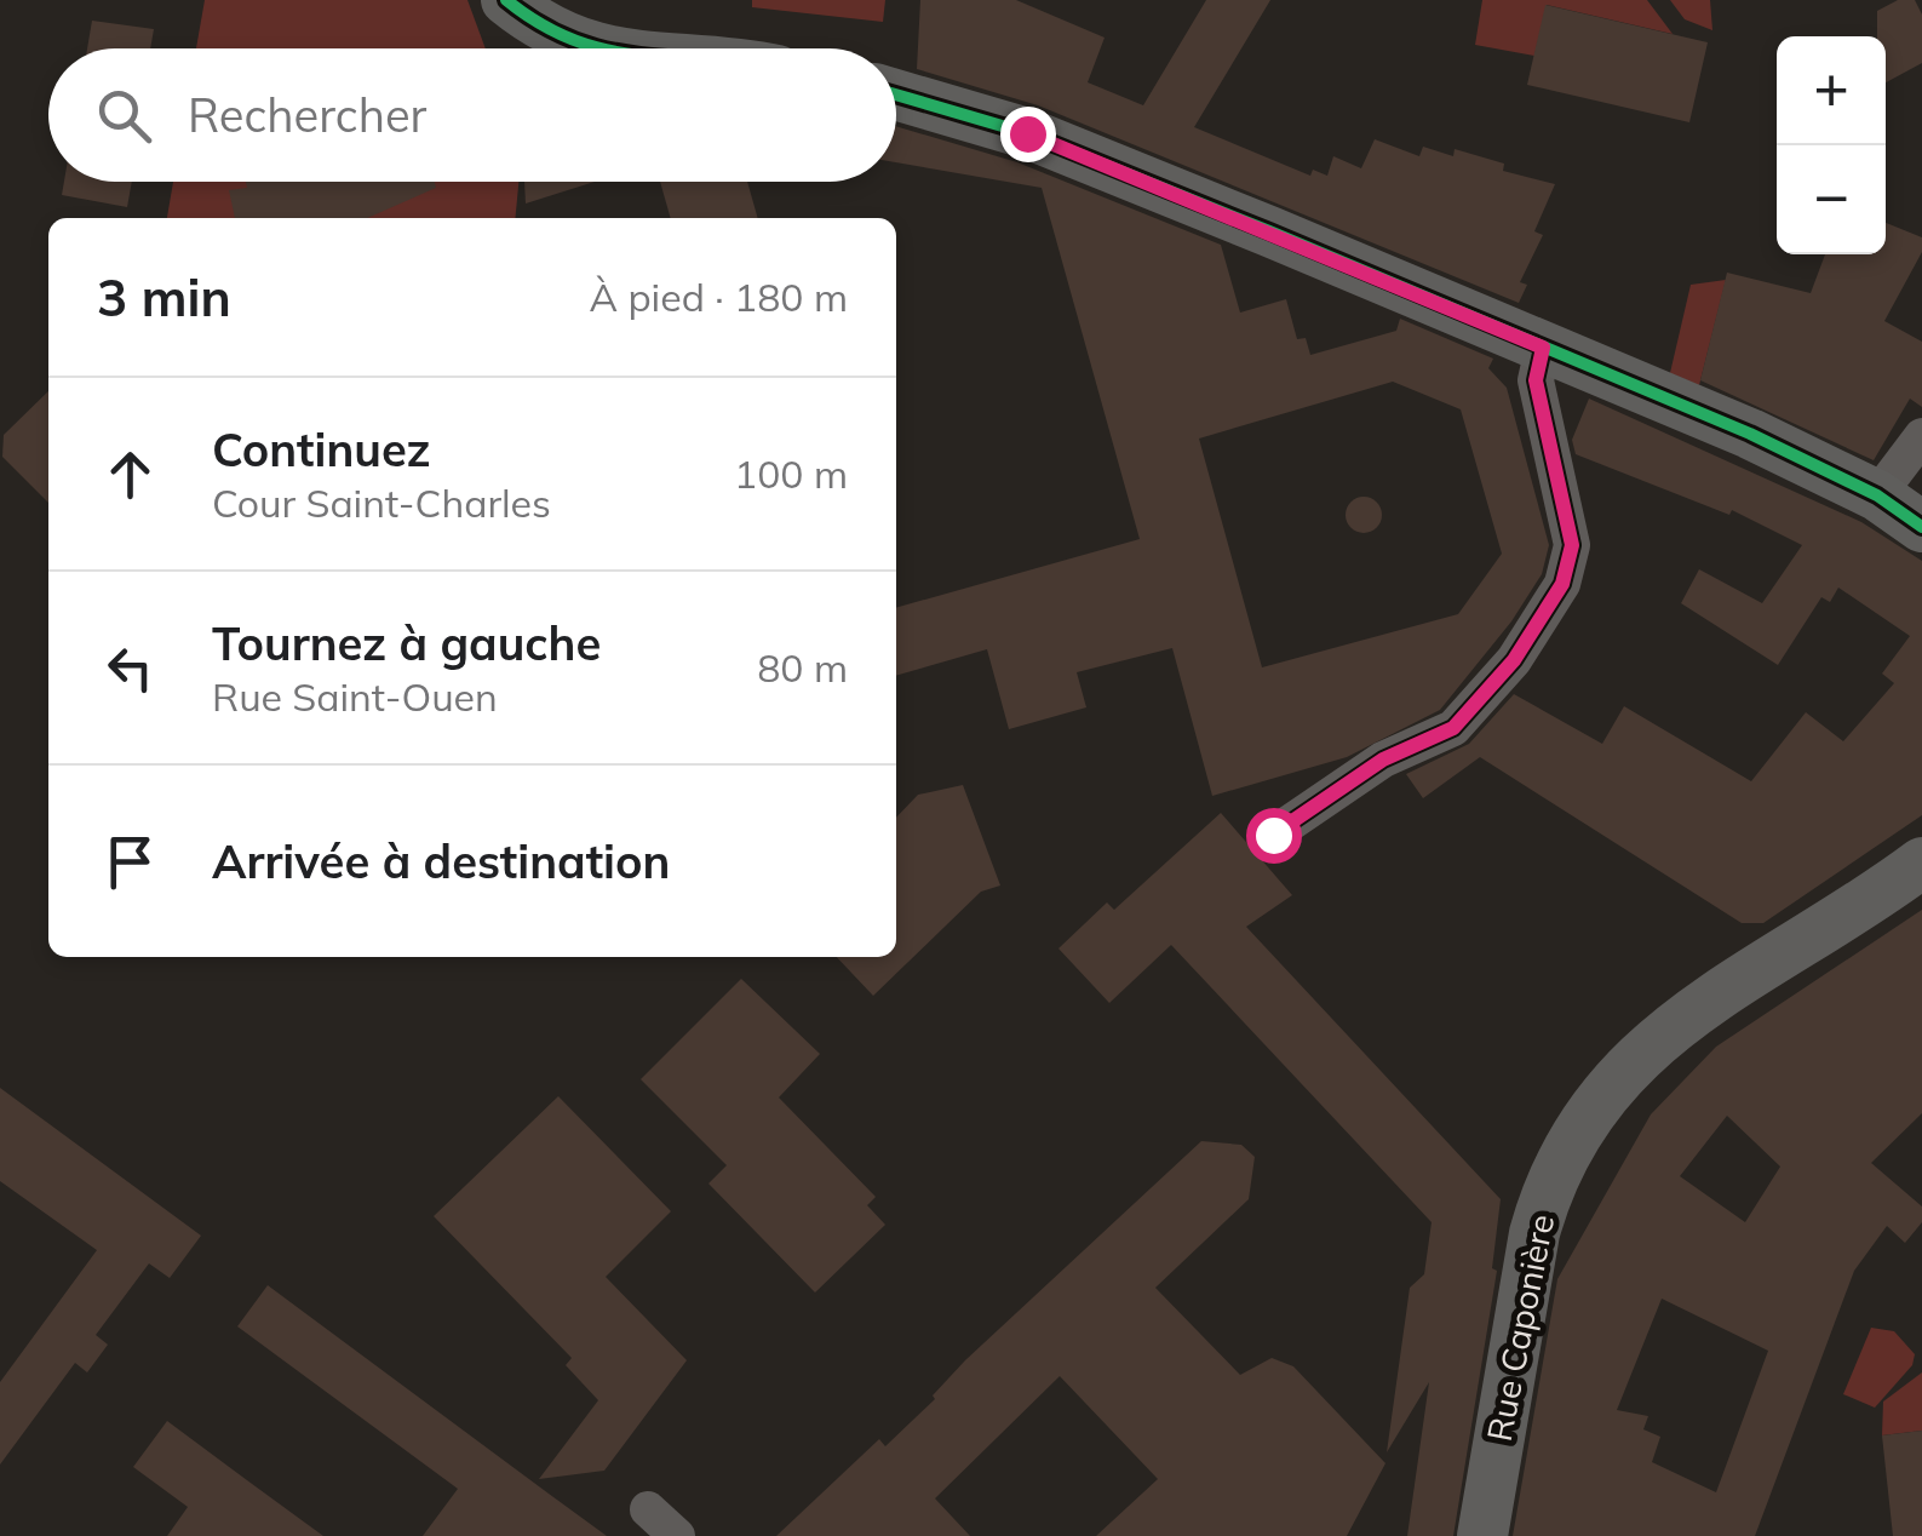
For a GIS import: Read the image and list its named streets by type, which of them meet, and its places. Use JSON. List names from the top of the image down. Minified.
{"streets":{"street":["Rue Caponière"]},"page":{"map_buttons":["+","−"],"search":"Rechercher","heading":["3 min","À pied · 180 m"],"list":[["Continuez","Cour Saint-Charles","100 m"],["Tournez à gauche","Rue Saint-Ouen","80 m"],"Arrivée à destination"]}}
